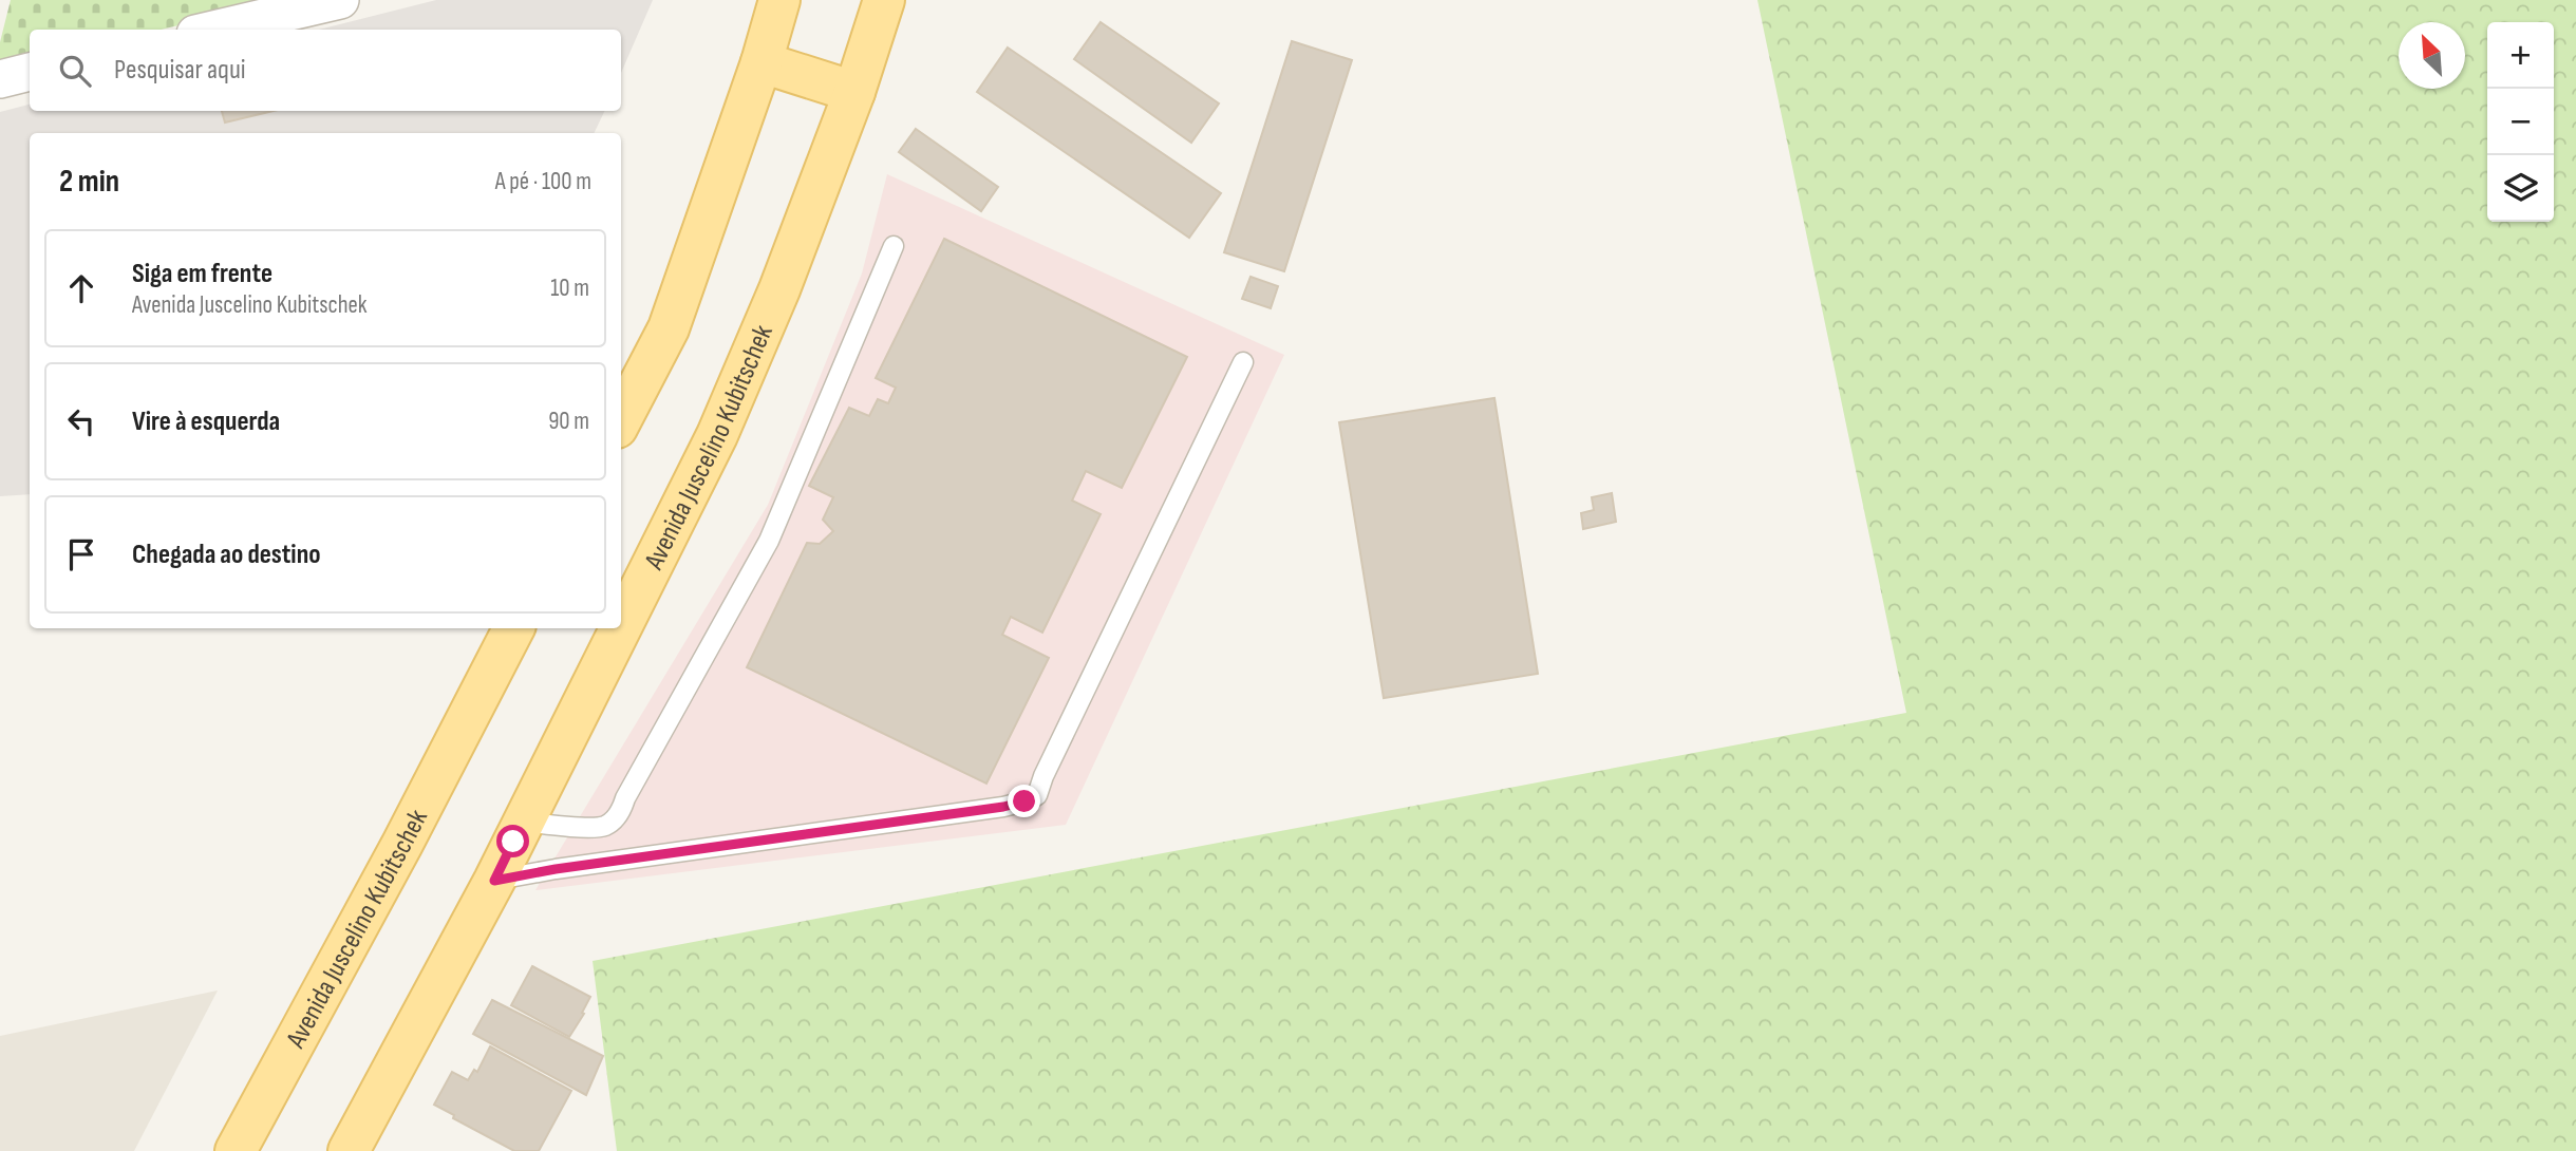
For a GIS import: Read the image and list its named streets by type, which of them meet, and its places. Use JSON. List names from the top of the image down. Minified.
{"streets":{"main road":["Avenida Juscelino Kubitschek"]},"north":"top left","page":{"map_buttons":["+","−"],"search":"Pesquisar aqui","heading":["2 min","A pé · 100 m"],"list":[["Siga em frente","Avenida Juscelino Kubitschek","10 m"],["Vire à esquerda","90 m"],"Chegada ao destino"]}}
